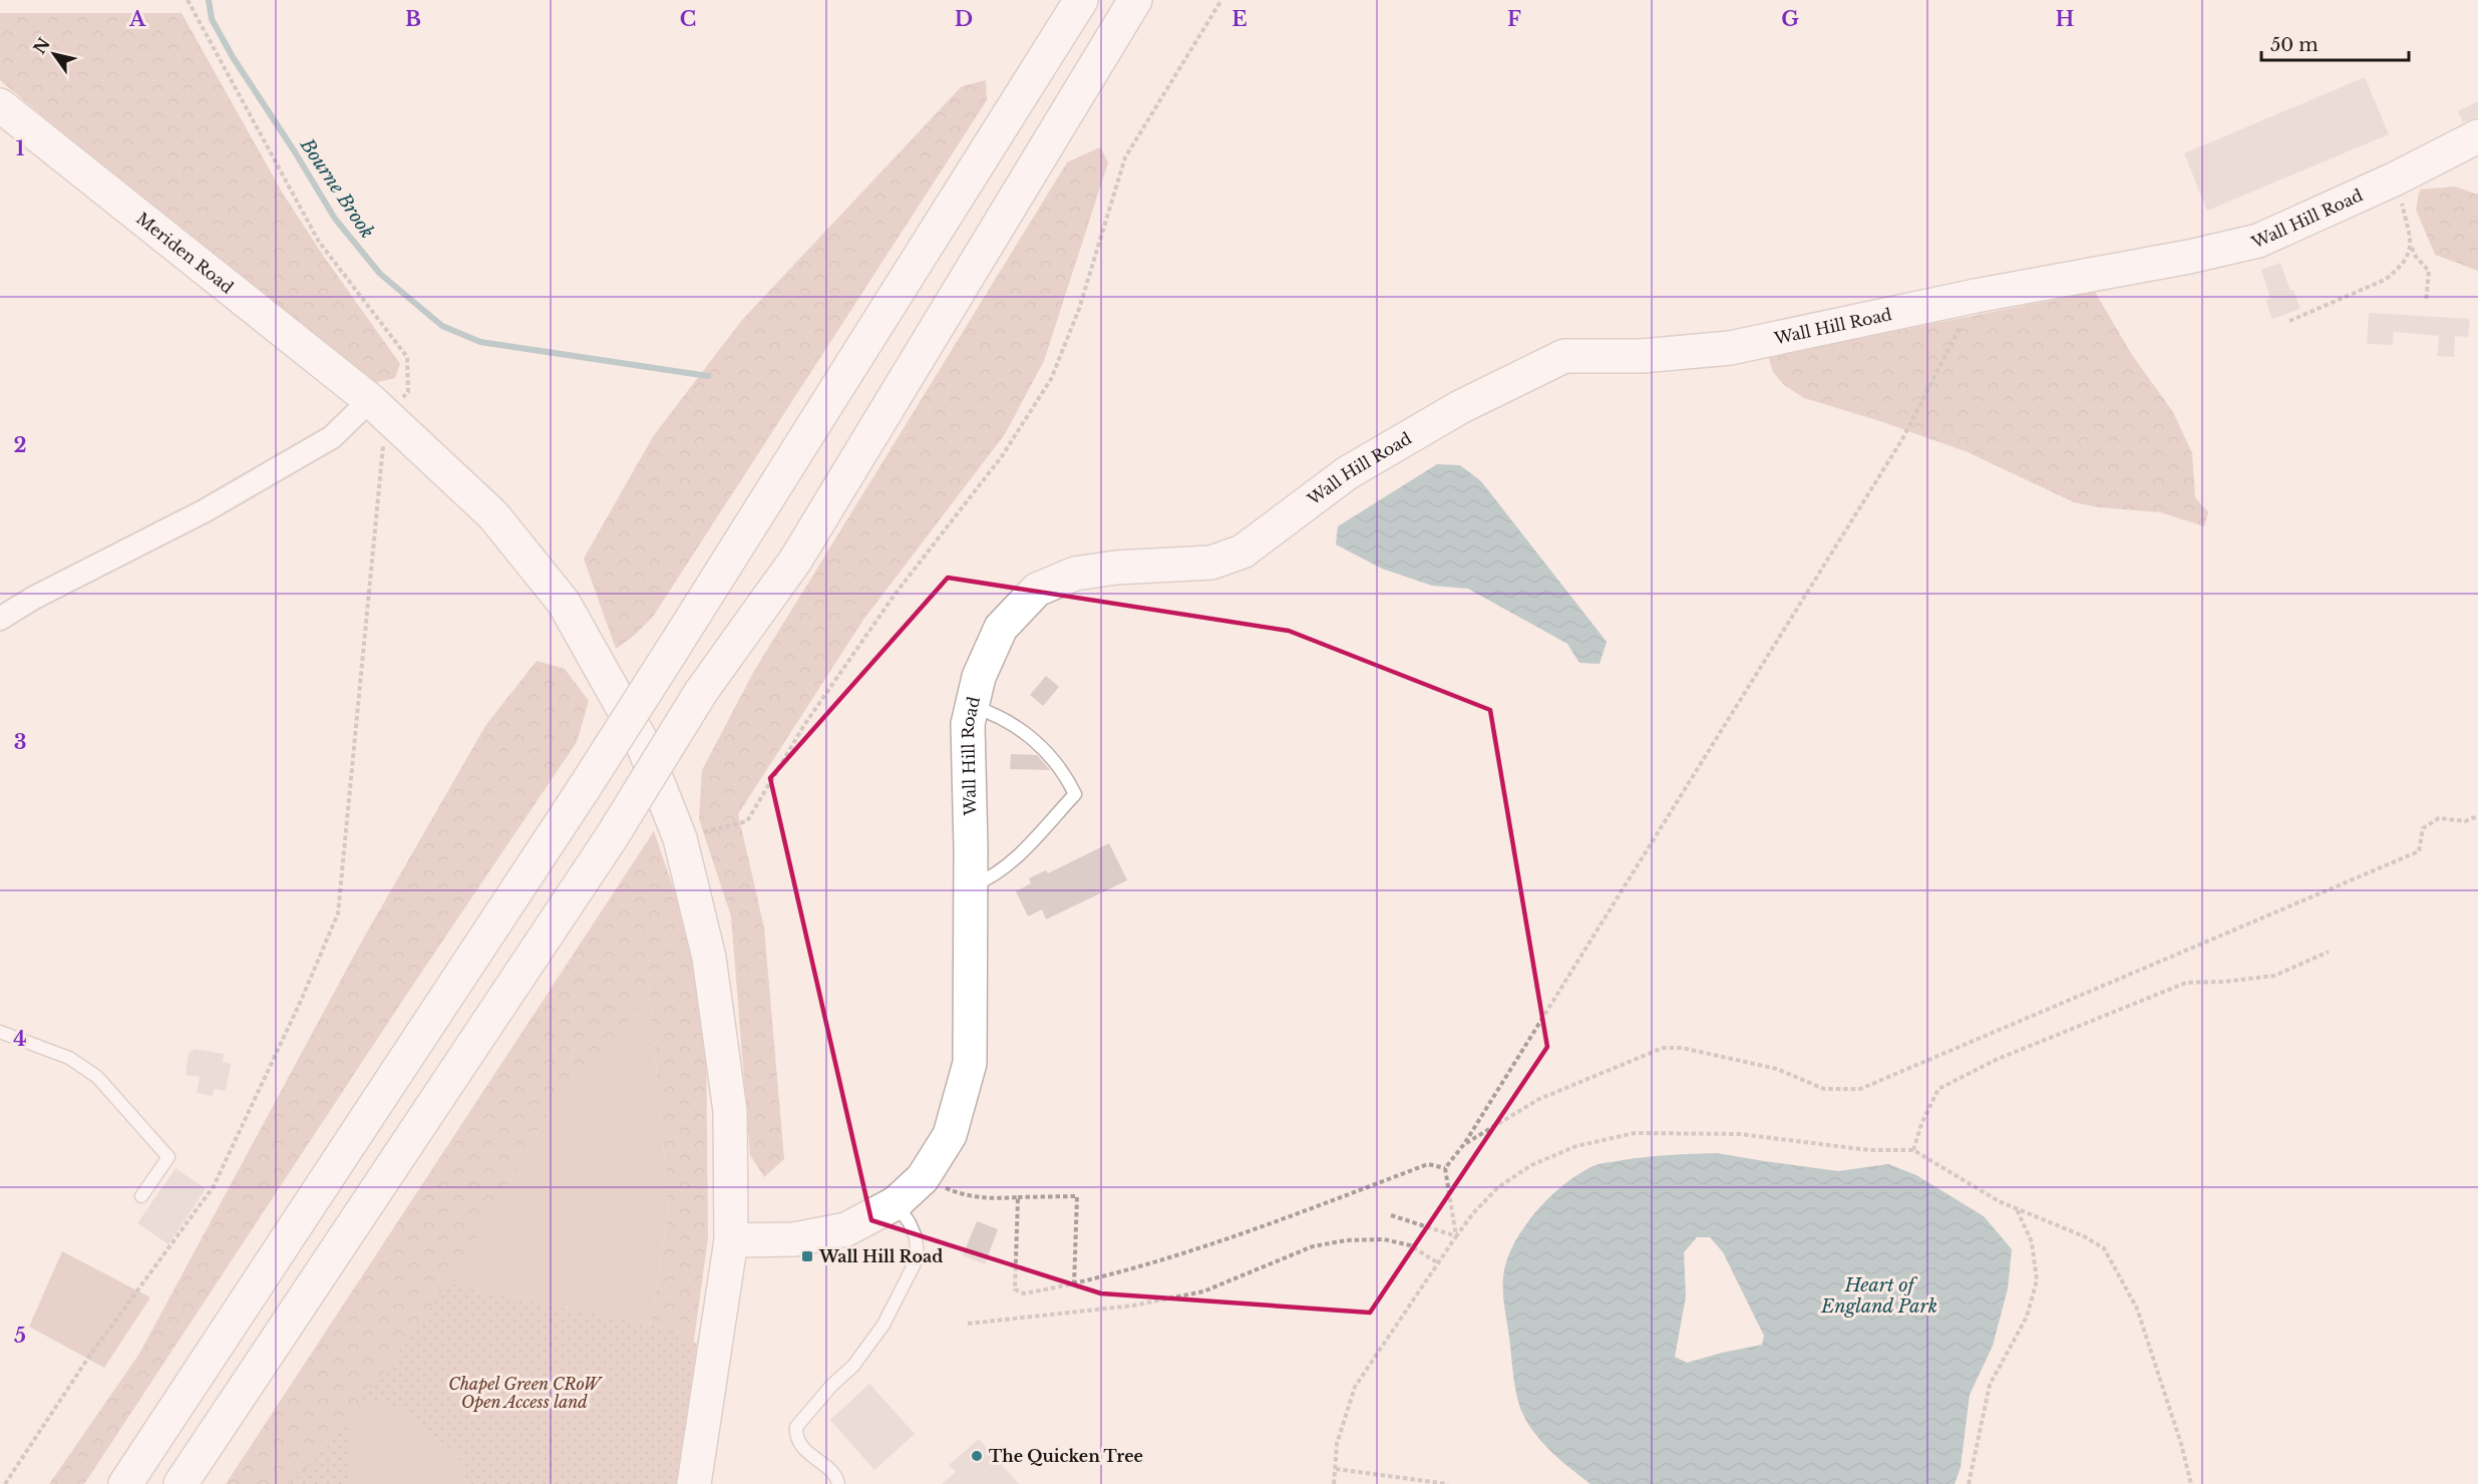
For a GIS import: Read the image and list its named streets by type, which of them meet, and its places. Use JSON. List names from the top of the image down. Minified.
{"streets":{"main road":["Wall Hill Road","Meriden Road"]},"crossings":[["Wall Hill Road","Meriden Road"]],"water":["Bourne Brook","Heart of England Park"],"parks":["Chapel Green CRoW Open Access land"],"places":{"transit":["Wall Hill Road"],"other":["The Quicken Tree"]},"scale_bar":"50 m","north":"top left","grid":{"columns":["A","B","C","D","E","F","G","H"],"rows":["1","2","3","4","5"]}}
